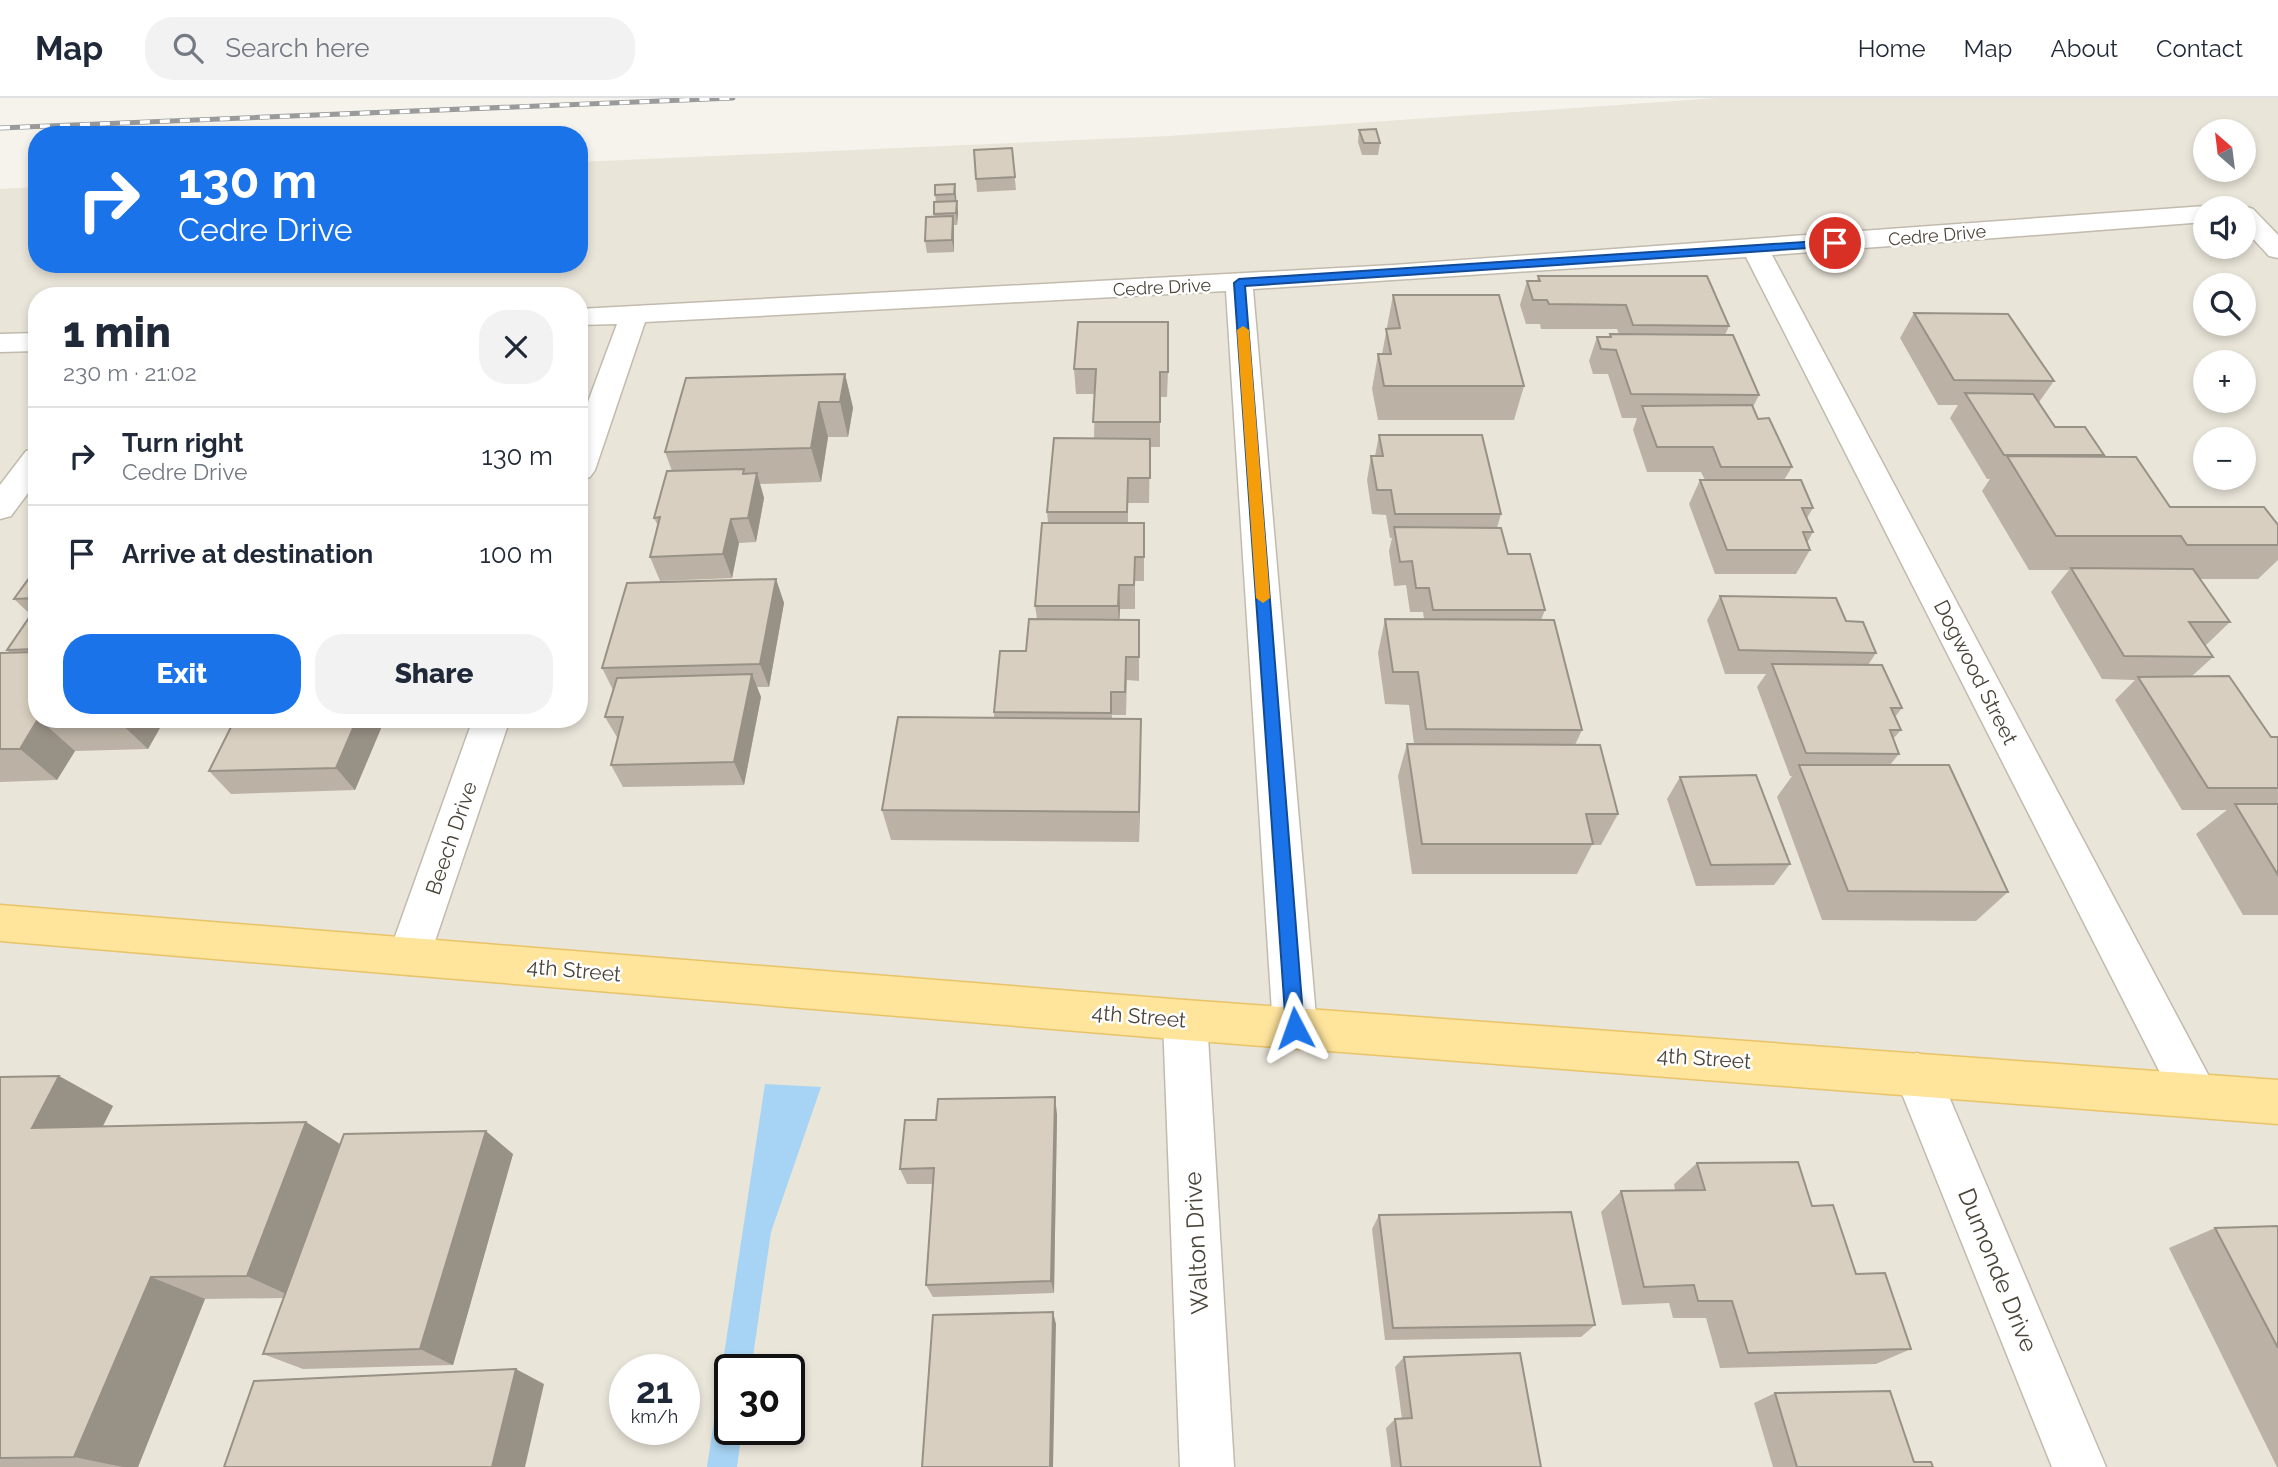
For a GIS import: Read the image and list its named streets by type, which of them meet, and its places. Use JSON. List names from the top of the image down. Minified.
{"streets":{"main road":["4th Street"],"street":["Cedre Drive","Dogwood Street","Beech Drive","Walton Drive","Dumonde Drive"]},"crossings":[["Cedre Drive","Dogwood Street"],["Dogwood Street","4th Street"],["Beech Drive","4th Street"],["4th Street","Walton Drive"],["4th Street","Dumonde Drive"]],"north":"top left","page":{"header":"Map","search":"Search here","nav":["Home","Map","About","Contact"],"map_buttons":["+","−"],"turn":["130 m","Cedre Drive"],"heading":["1 min","230 m · 21:02"],"list":[{"name":"Turn right","note":"Cedre Drive","value":"130 m"},{"name":"Arrive at destination","value":"100 m"}],"buttons":["Exit","Share"],"speed":"21 km/h","limit":"30"}}
